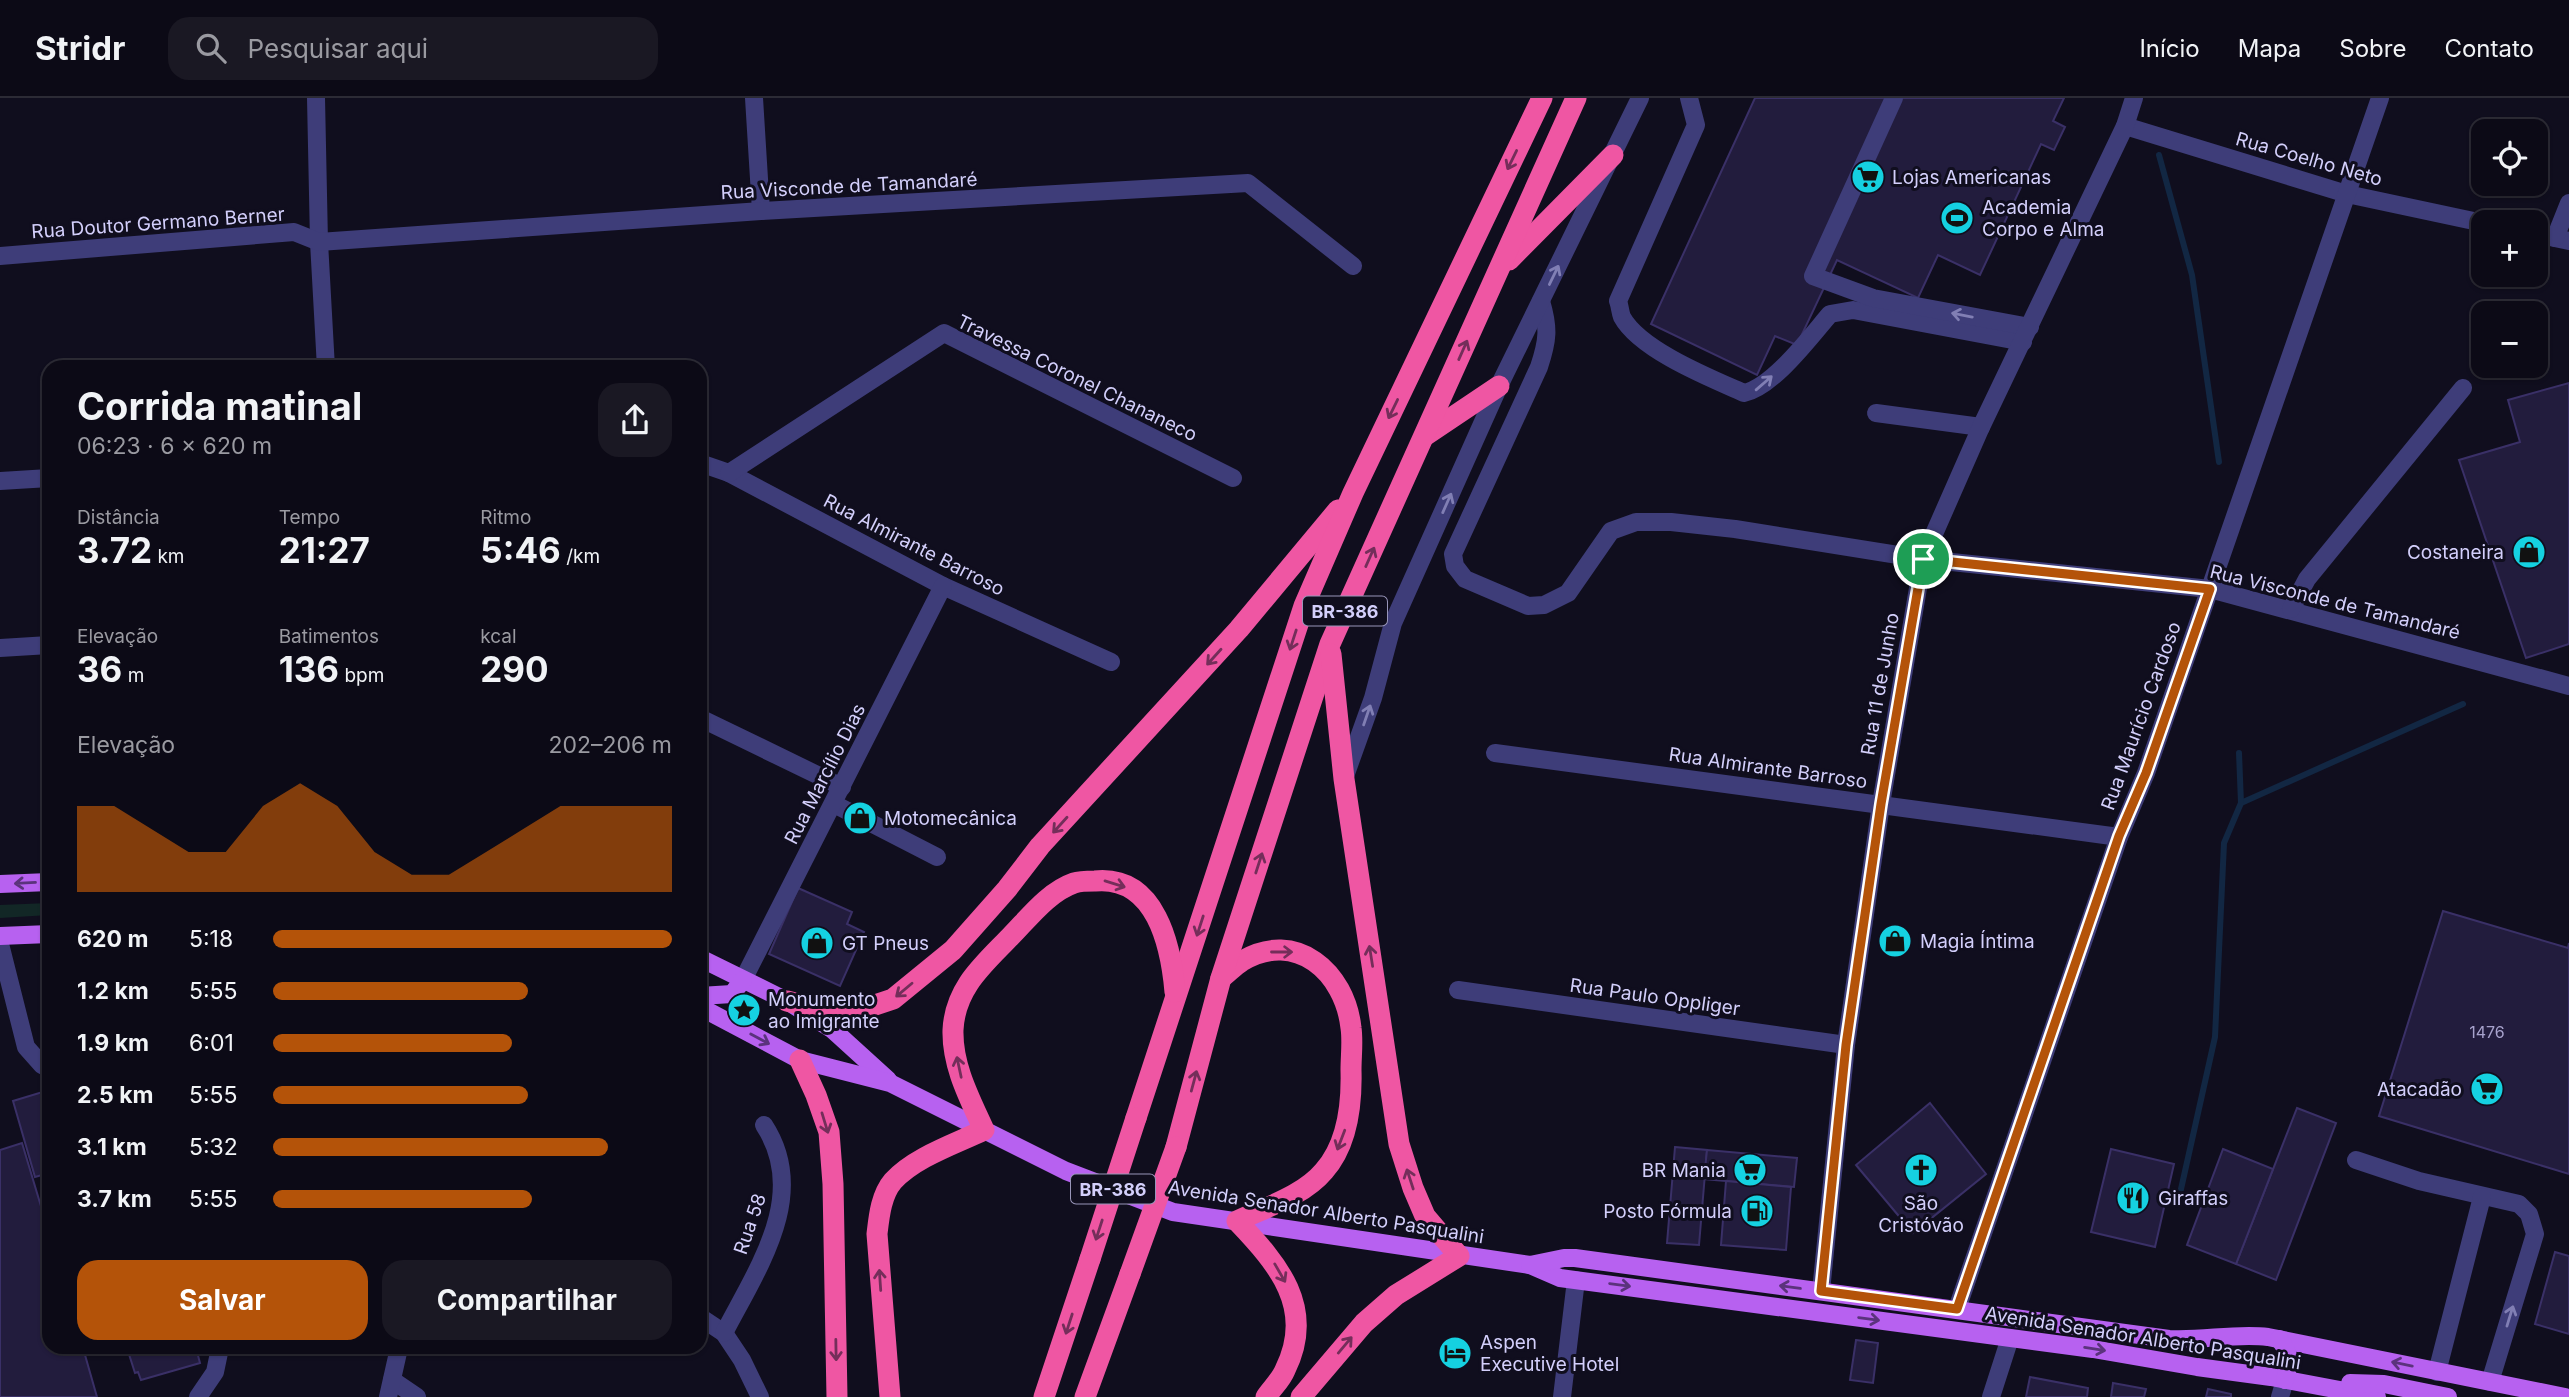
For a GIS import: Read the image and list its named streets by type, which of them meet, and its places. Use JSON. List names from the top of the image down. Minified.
{"streets":{"highway":["BR-386"],"main road":["Avenida Senador Alberto Pasqualini"],"street":["Rua Coelho Neto","Rua Visconde de Tamandaré","Rua Doutor Germano Berner","Travessa Coronel Chananeco","Rua Almirante Barroso","Rua 11 de Junho","Rua Maurício Cardoso","Rua Marcílio Dias","Rua Paulo Oppliger","Rua 58"]},"crossings":[["Rua Coelho Neto","Rua 11 de Junho"],["Rua Coelho Neto","Rua Maurício Cardoso"],["Rua Visconde de Tamandaré","Rua Doutor Germano Berner"],["Rua Visconde de Tamandaré","Rua 11 de Junho"],["Rua Visconde de Tamandaré","Rua Maurício Cardoso"],["Travessa Coronel Chananeco","Rua Almirante Barroso"],["Rua Almirante Barroso","Rua 11 de Junho"],["Rua Almirante Barroso","Rua Maurício Cardoso"],["Rua Almirante Barroso","Rua Marcílio Dias"],["Rua 11 de Junho","Rua Paulo Oppliger"],["Rua 11 de Junho","Avenida Senador Alberto Pasqualini"],["Rua Maurício Cardoso","Avenida Senador Alberto Pasqualini"],["Rua Marcílio Dias","Avenida Senador Alberto Pasqualini"]],"places":{"supermarket":["Lojas Americanas","Atacadão","BR Mania"],"sports":["Academia Corpo e Alma"],"shop":["Costaneira","Motomecânica","Magia Íntima","GT Pneus"],"place":["Monumento ao Imigrante"],"church":["São Cristóvão"],"restaurant":["Giraffas"],"fuel station":["Posto Fórmula"],"hotel":["Aspen Executive Hotel"]},"house_numbers":["1476"],"page":{"header":"Stridr","search":"Pesquisar aqui","nav":["Início","Mapa","Sobre","Contato"],"map_buttons":["+","−"],"heading":["Corrida matinal","06:23 · 6 × 620 m"],"stats":[["Distância","3.72 km"],["Tempo","21:27"],["Ritmo","5:46 /km"],["Elevação","36 m"],["Batimentos","136 bpm"],["kcal","290"]],"chart":["Elevação","202–206 m"],"list":[{"name":"620 m","note":"5:18"},{"name":"1.2 km","note":"5:55"},{"name":"1.9 km","note":"6:01"},{"name":"2.5 km","note":"5:55"},{"name":"3.1 km","note":"5:32"},{"name":"3.7 km","note":"5:55"}],"buttons":["Salvar","Compartilhar"]}}
